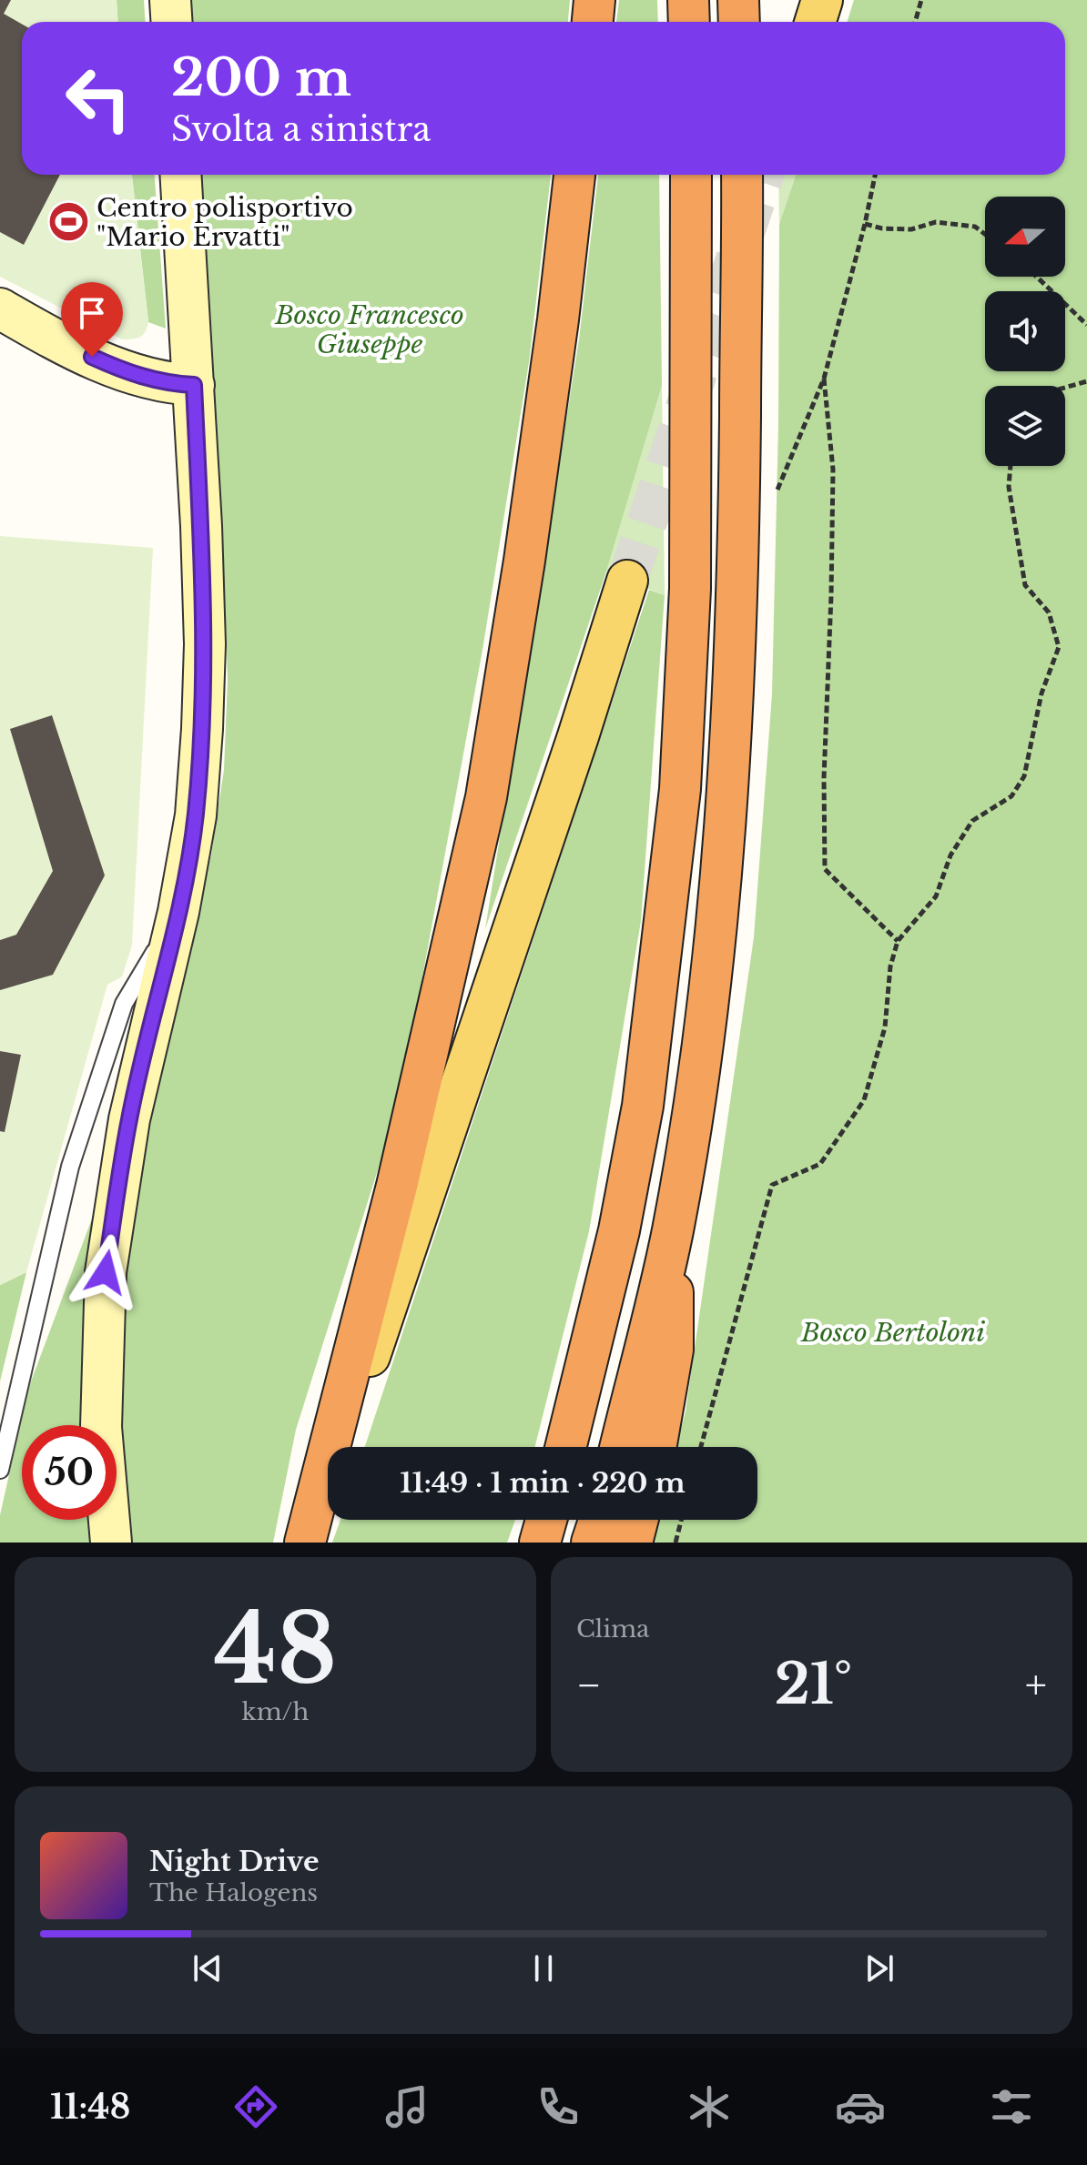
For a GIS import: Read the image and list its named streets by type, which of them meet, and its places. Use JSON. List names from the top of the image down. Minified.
{"parks":["Bosco Francesco Giuseppe","Bosco Bertoloni"],"places":{"sports":["Centro polisportivo \"Mario Ervatti\""]},"north":"left","page":{"turn":["200 m","Svolta a sinistra"],"limit":"50","trip":"11:49 · 1 min · 220 m","tile":[["48","km/h"],"Clima"],"heat":["−","21°","+"],"song":["Night Drive","The Halogens"],"tabs":"11:48"}}
